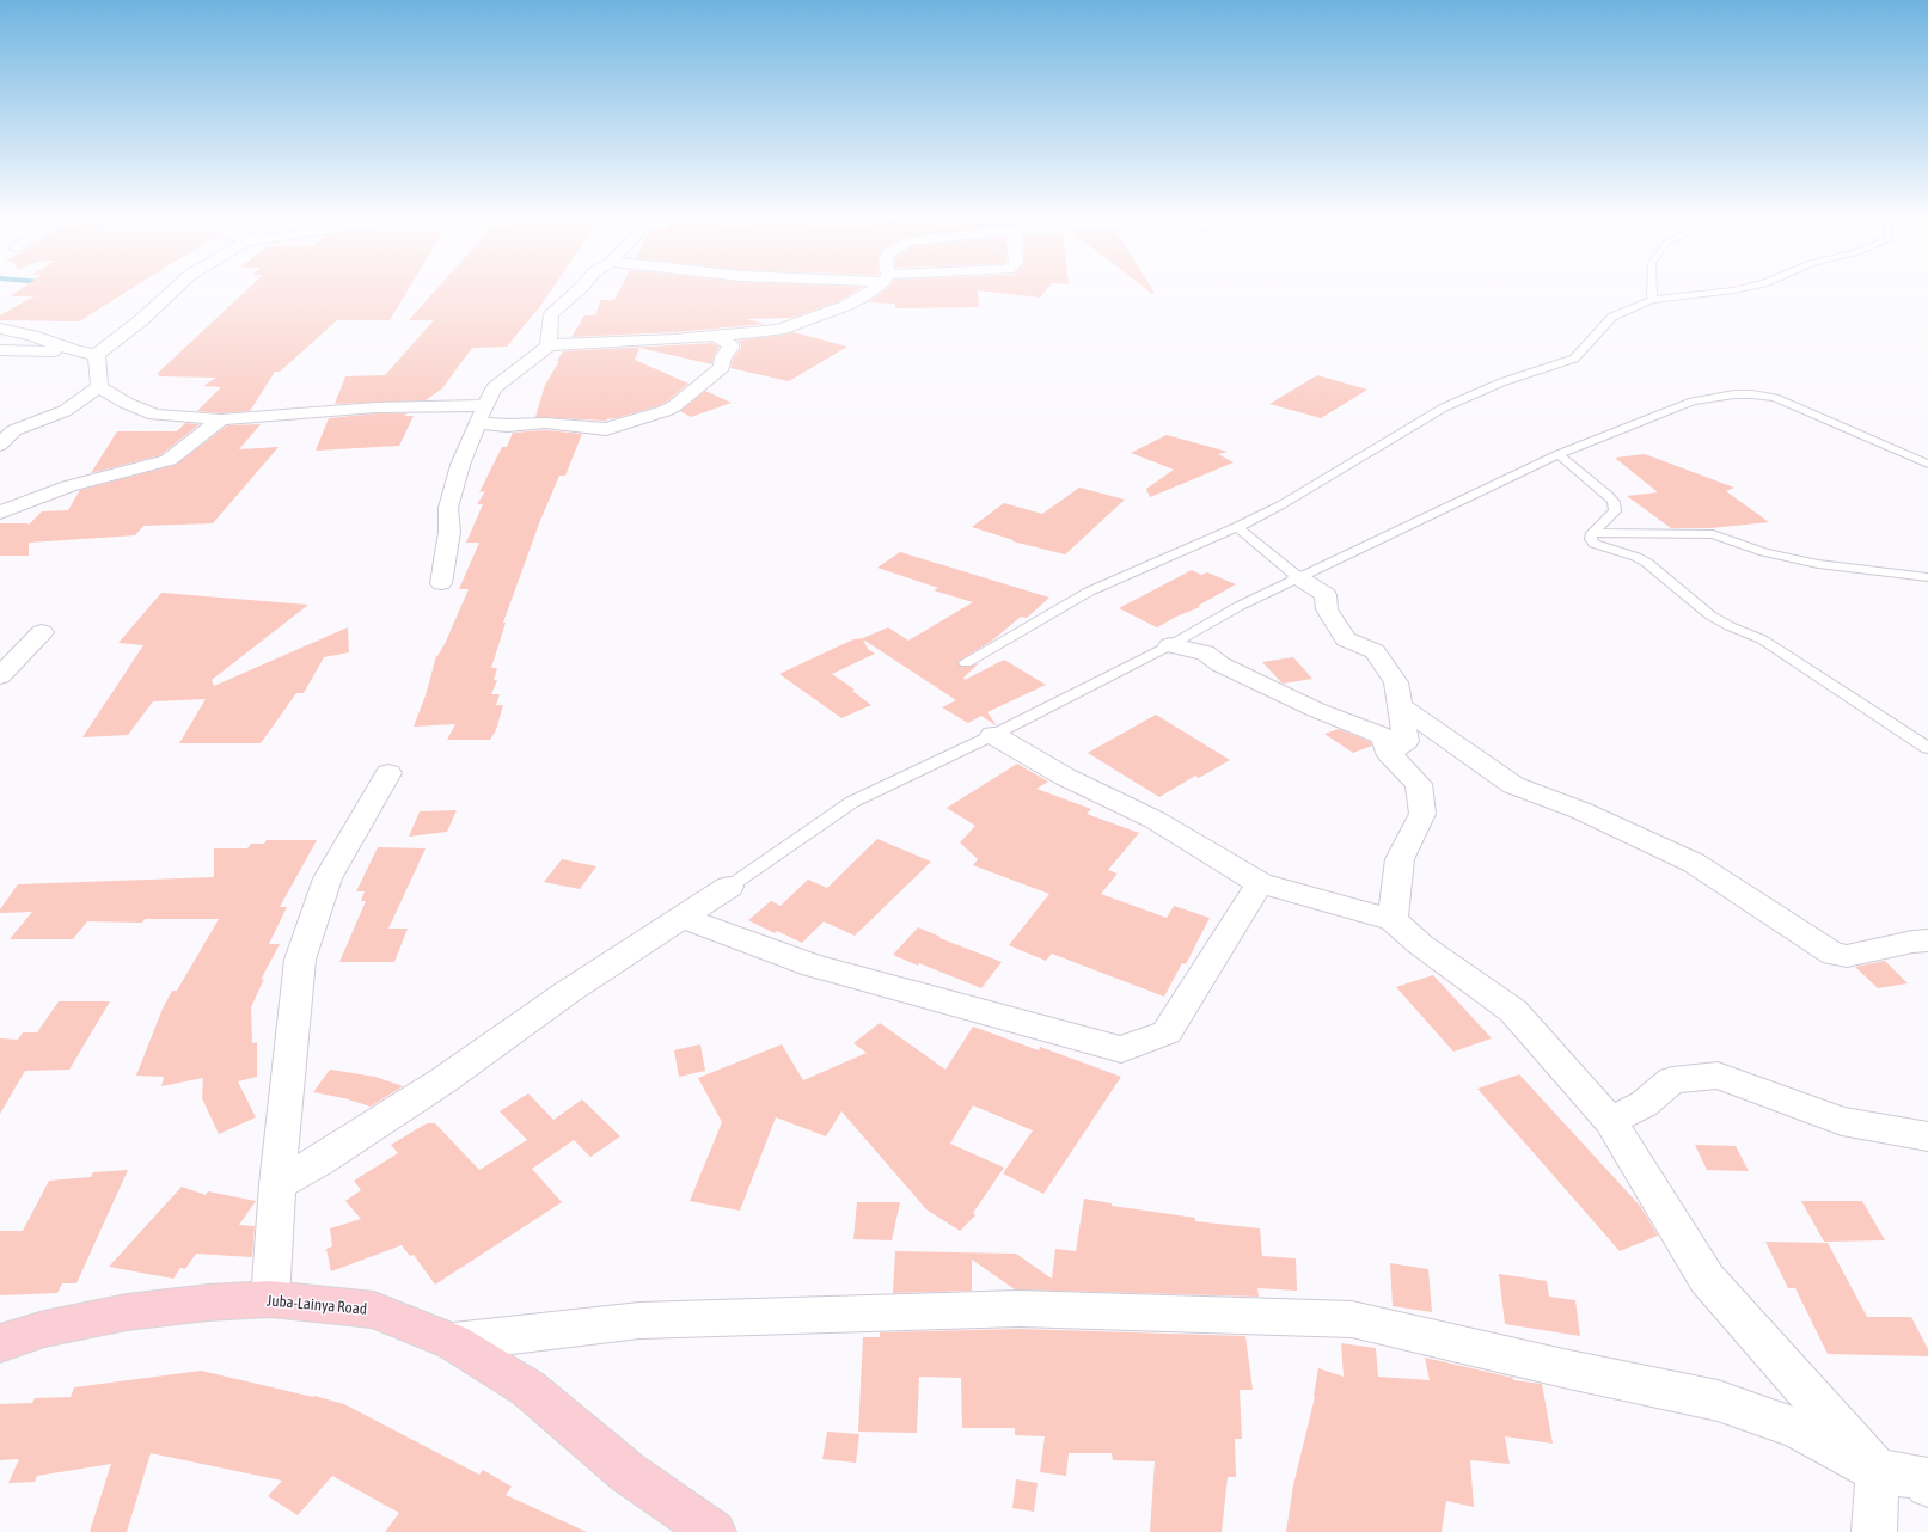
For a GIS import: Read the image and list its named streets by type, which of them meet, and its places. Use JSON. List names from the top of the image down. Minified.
{"streets":{"main road":["Juba-Lainya Road"]}}
